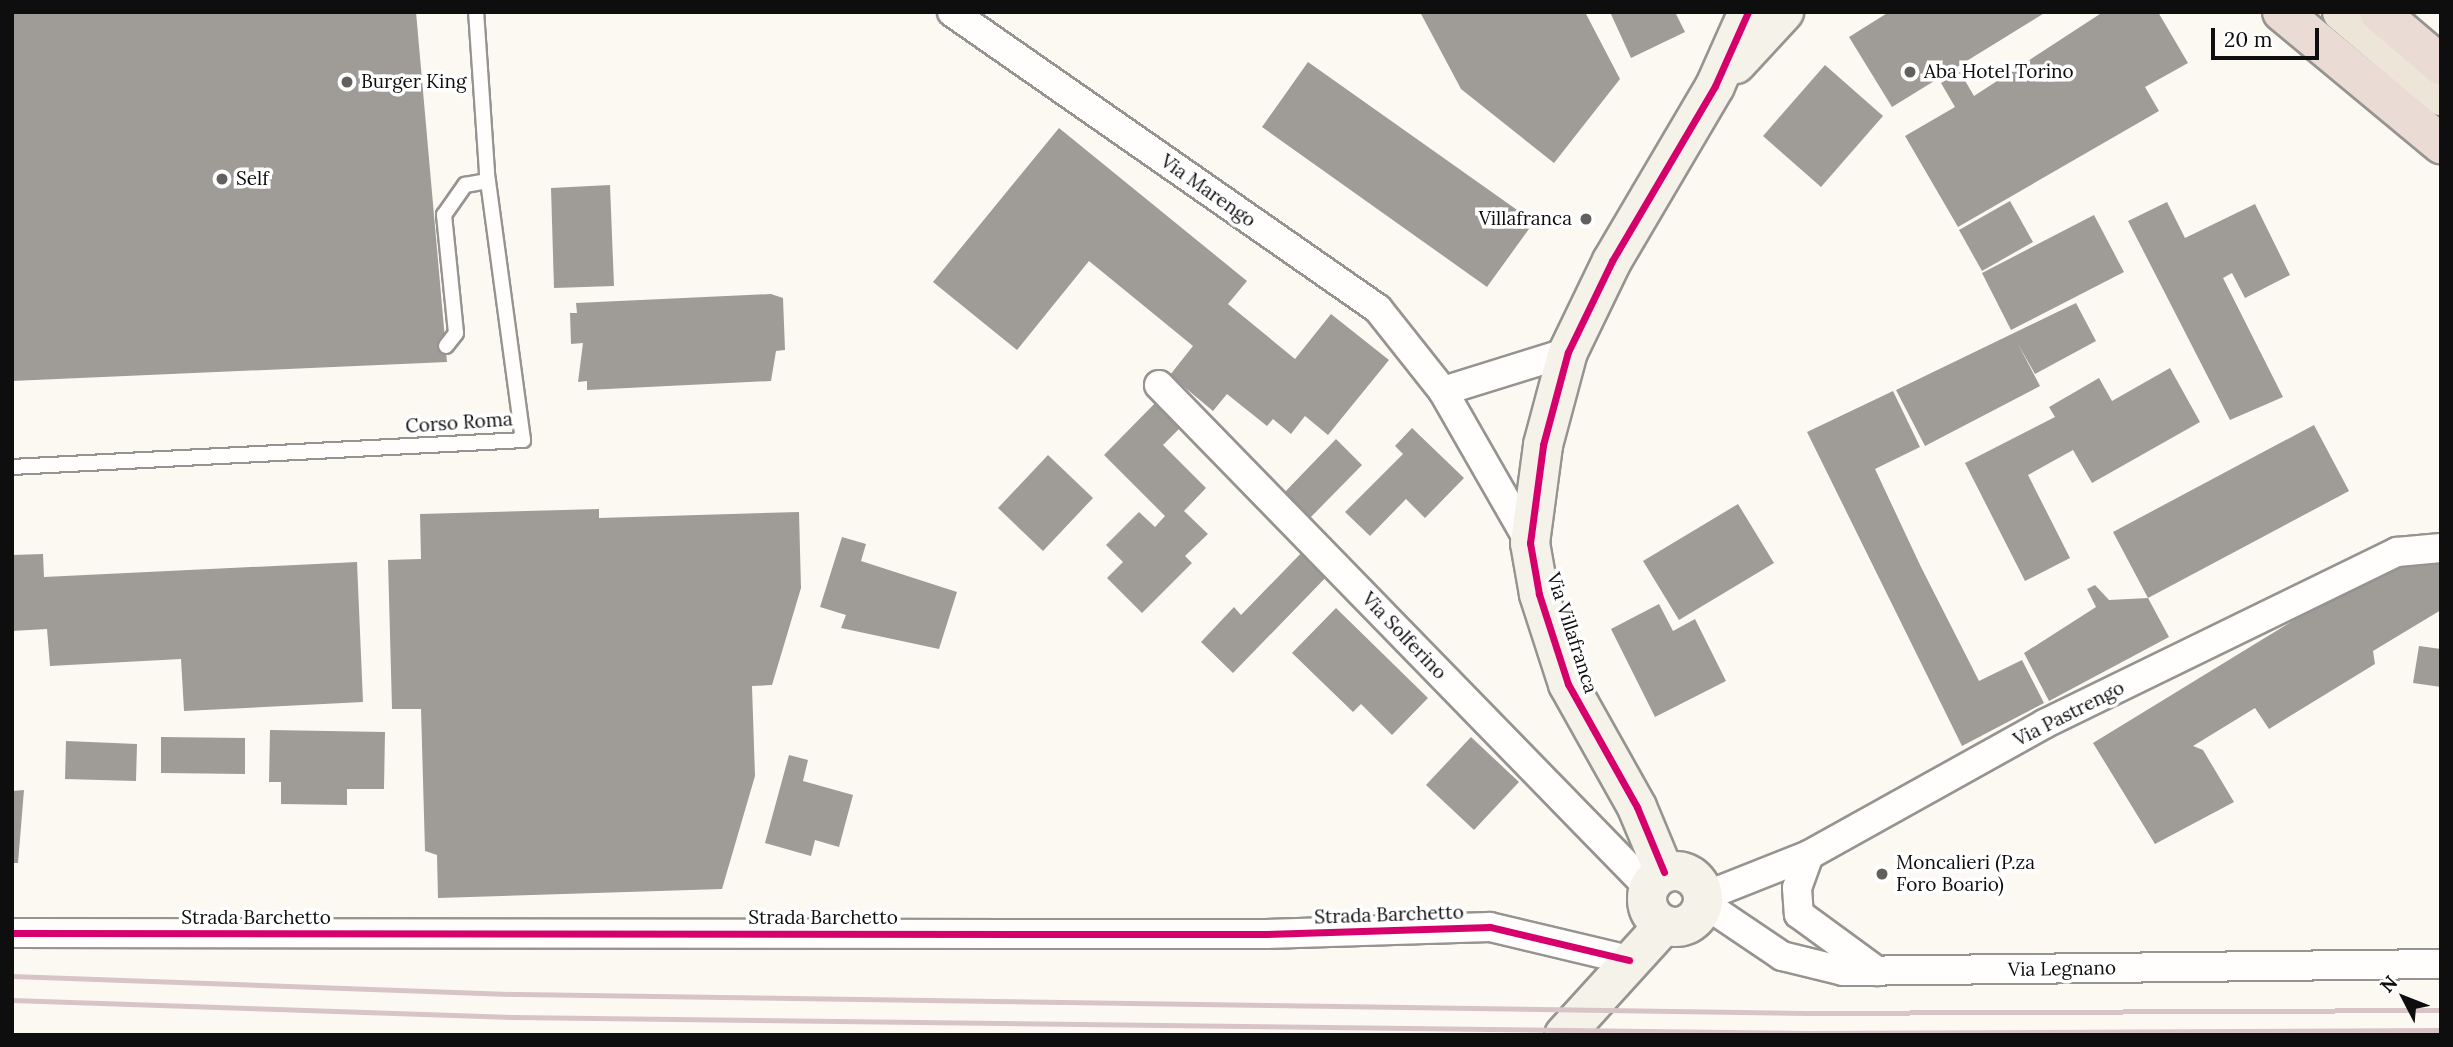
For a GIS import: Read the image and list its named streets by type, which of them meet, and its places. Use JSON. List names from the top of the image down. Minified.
{"streets":{"street":["Via Marengo","Via Villafranca","Via Solferino","Via Pastrengo","Strada Barchetto","Via Legnano"],"lane":["Corso Roma"]},"crossings":[["Via Marengo","Via Villafranca"],["Via Villafranca","Via Solferino"],["Via Villafranca","Via Pastrengo"],["Via Villafranca","Via Legnano"],["Via Solferino","Via Pastrengo"],["Via Solferino","Via Legnano"],["Via Pastrengo","Strada Barchetto"],["Via Pastrengo","Via Legnano"]],"places":["Aba Hotel Torino","Burger King","Self","Villafranca","Moncalieri (P.za Foro Boario)"],"scale_bar":"20 m","north":"top left"}
